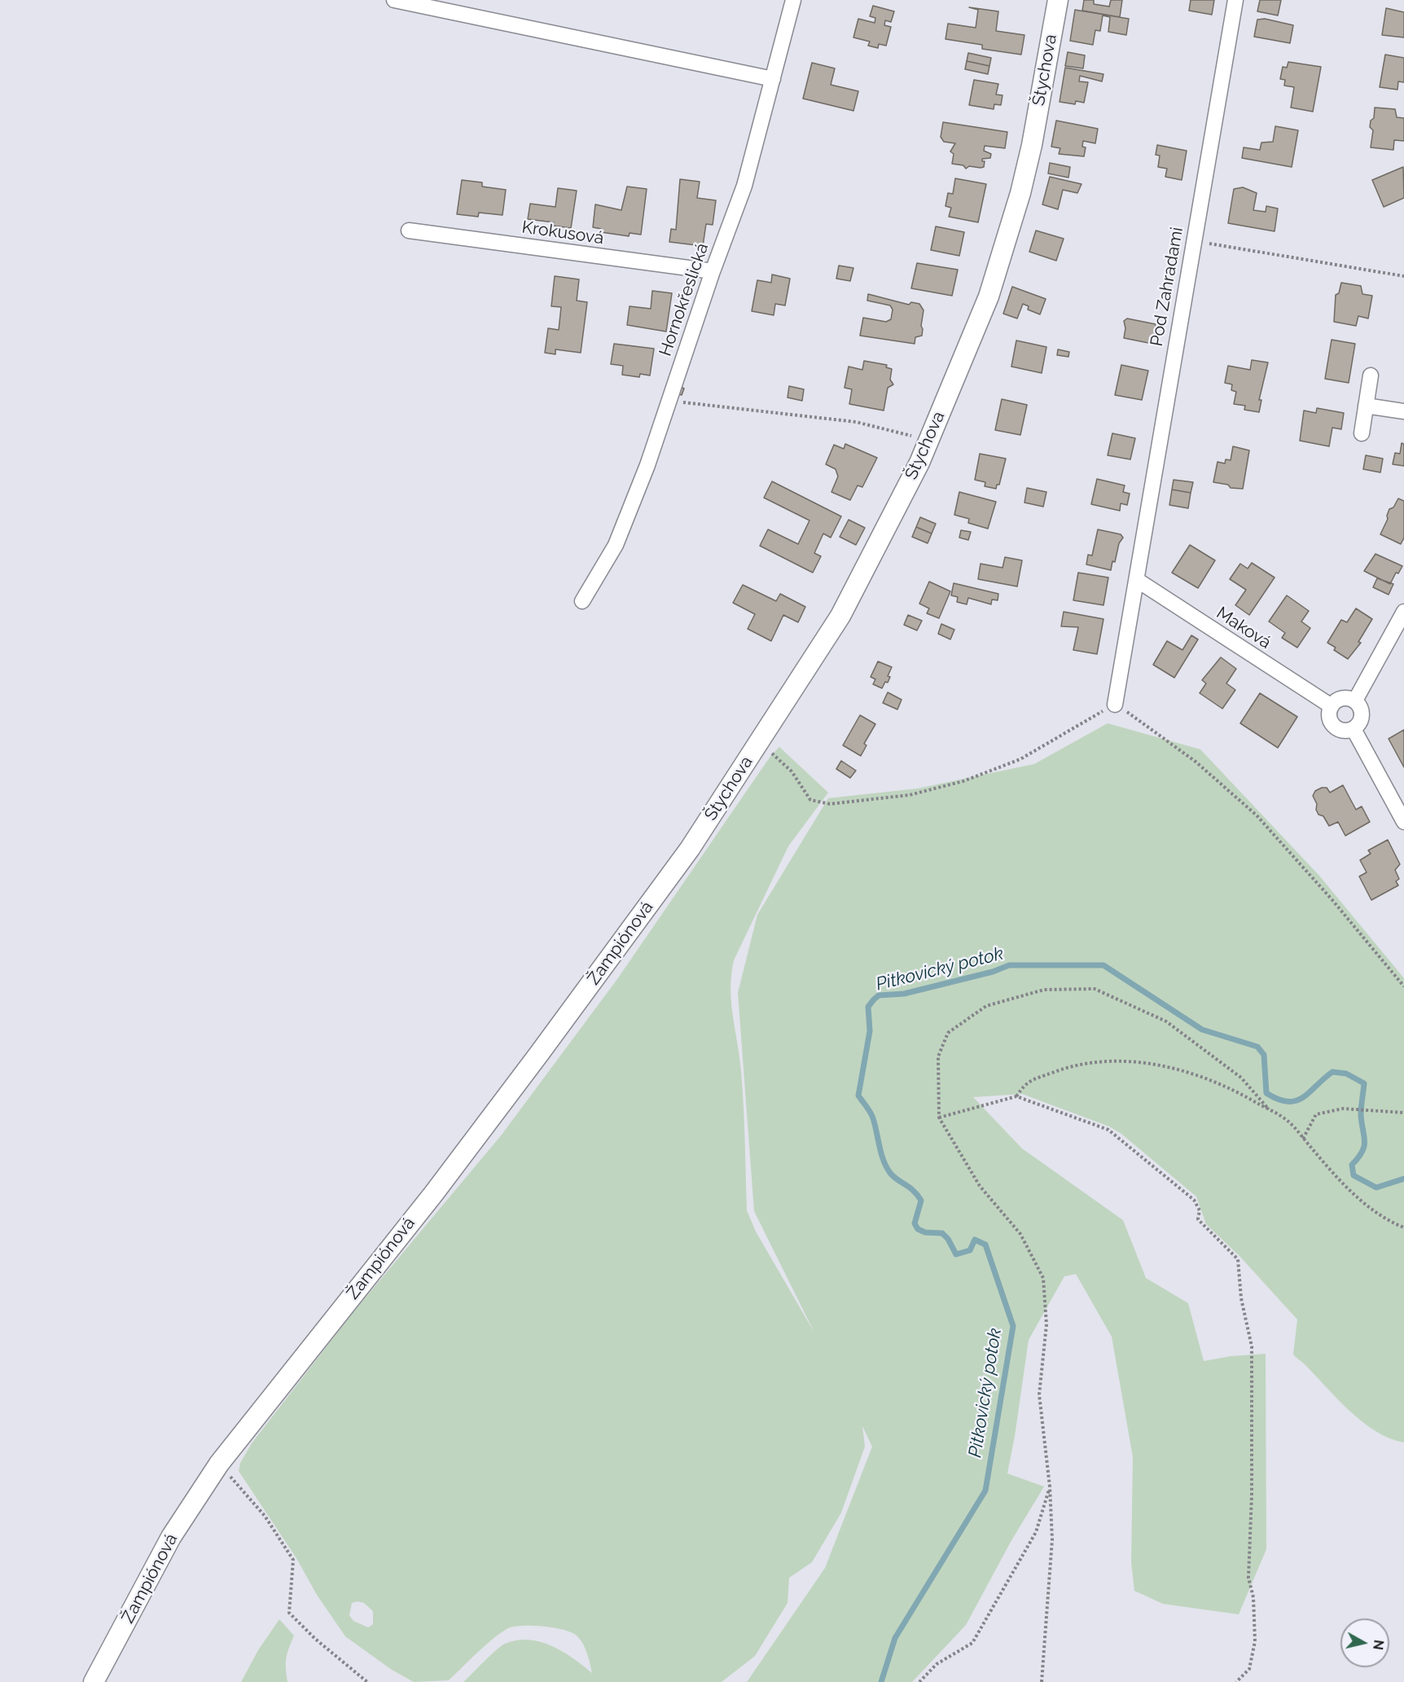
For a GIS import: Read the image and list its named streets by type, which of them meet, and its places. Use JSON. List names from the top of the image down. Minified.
{"streets":{"street":["Štychova","Krokusová","Pod Zahradami","Hornokřeslická","Maková","Žampiónová"]},"crossings":[["Štychova","Žampiónová"],["Krokusová","Hornokřeslická"],["Pod Zahradami","Maková"]],"water":["Pitkovický potok"],"north":"right"}
